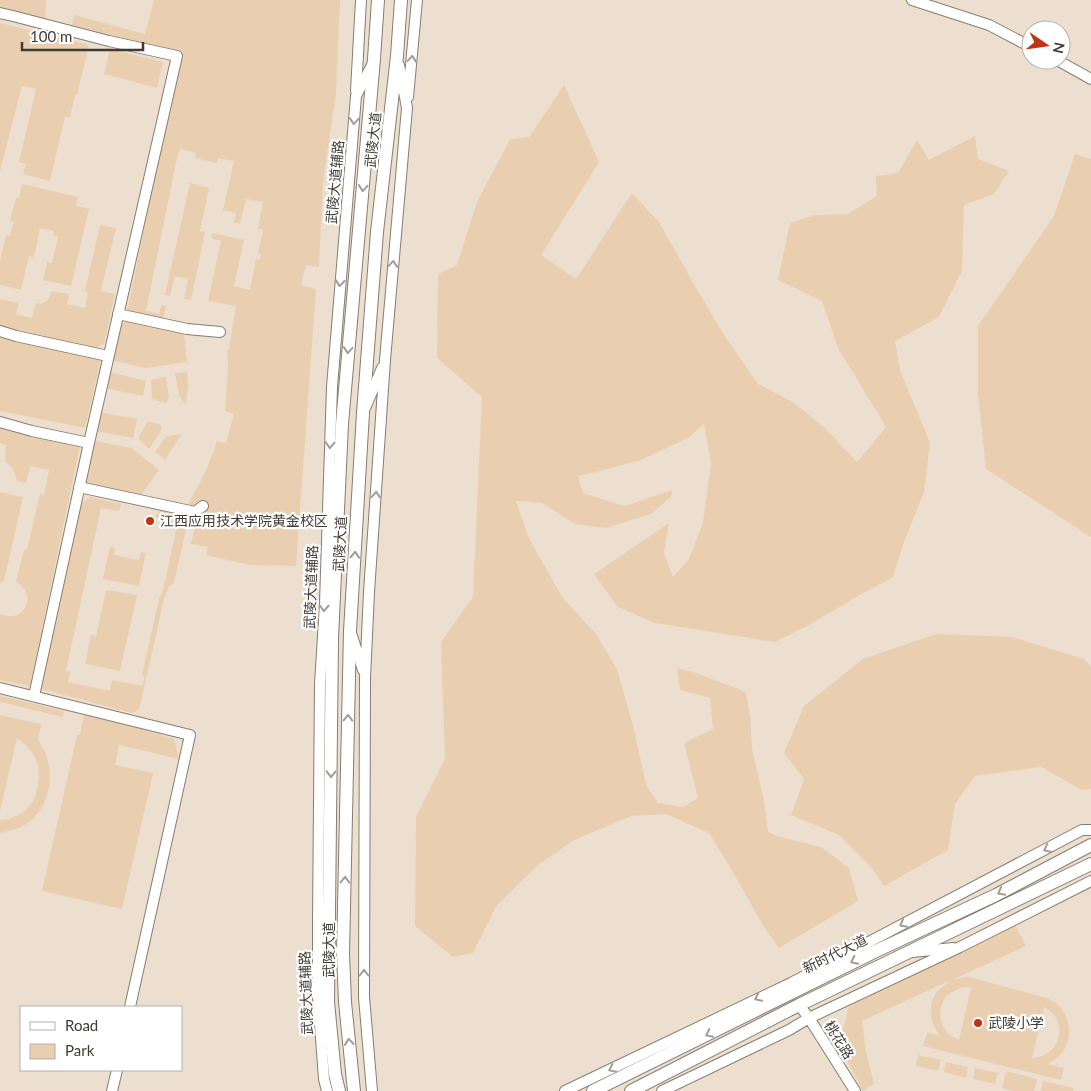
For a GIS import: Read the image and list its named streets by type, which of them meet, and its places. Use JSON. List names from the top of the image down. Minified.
{"streets":{"main road":["武陵大道","新时代大道"],"street":["武陵大道辅路","桃花路"]},"crossings":[["武陵大道","武陵大道辅路"]],"places":["江西应用技术学院黄金校区","武陵小学"],"legend":["Road","Park"],"scale_bar":"100 m","north":"right"}
